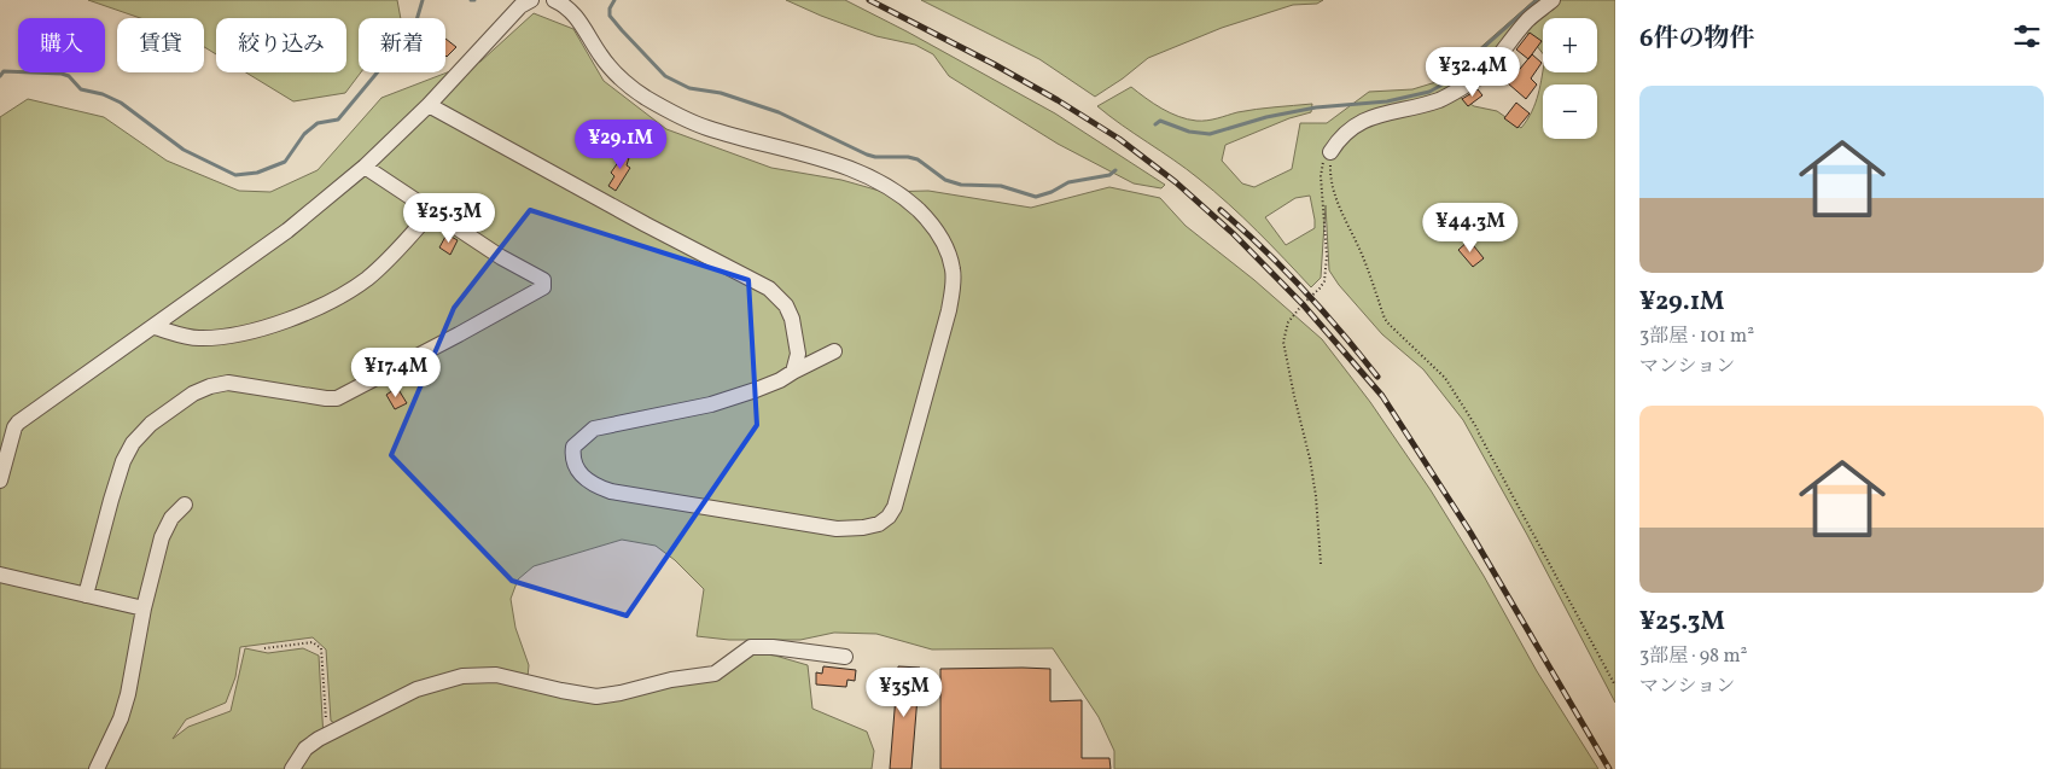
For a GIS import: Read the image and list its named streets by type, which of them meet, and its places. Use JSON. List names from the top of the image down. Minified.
{"page":{"heading":"6件の物件","map_buttons":["+","−"],"chip":["購入","賃貸","絞り込み","新着"],"price":["¥32.4M","¥29.1M","¥25.3M","¥44.3M","¥17.4M","¥35M"],"list":[{"name":"¥29.1M","note":"3部屋 · 101 m² · マンション"},{"name":"¥25.3M","note":"3部屋 · 98 m² · マンション"}]}}
